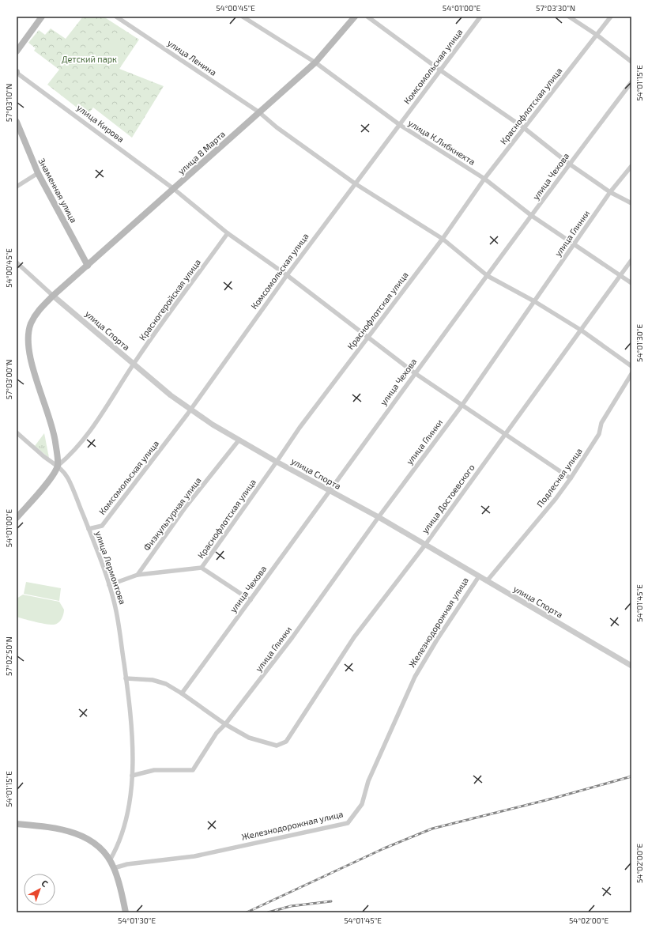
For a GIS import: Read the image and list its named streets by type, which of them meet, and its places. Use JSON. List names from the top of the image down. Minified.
{"streets":{"main road":["улица 8 Марта","Знаменная улица"],"street":["улица Ленина","Комсомольская улица","Краснофлотская улица","улица Кирова","улица К.Либкнехта","улица Чехова","улица Глинки","Красногеройская улица","улица Спорта","Подлесная улица","улица Достоевского","Физкультурная улица","улица Лермонтова","Железнодорожная улица"]},"crossings":[["улица Ленина","Комсомольская улица"],["улица Ленина","Краснофлотская улица"],["улица Ленина","улица 8 Марта"],["улица Ленина","улица Чехова"],["улица Ленина","улица Глинки"],["улица Ленина","улица Достоевского"],["Комсомольская улица","улица Кирова"],["Комсомольская улица","улица К.Либкнехта"],["Комсомольская улица","улица Спорта"],["Комсомольская улица","улица Лермонтова"],["Краснофлотская улица","улица Кирова"],["Краснофлотская улица","улица К.Либкнехта"],["Краснофлотская улица","улица Спорта"],["Краснофлотская улица","Физкультурная улица"],["улица Кирова","улица 8 Марта"],["улица Кирова","улица Чехова"],["улица Кирова","улица Глинки"],["улица Кирова","Красногеройская улица"],["улица Кирова","Подлесная улица"],["улица Кирова","улица Достоевского"],["улица К.Либкнехта","улица 8 Марта"],["улица К.Либкнехта","улица Чехова"],["улица К.Либкнехта","улица Глинки"],["улица К.Либкнехта","улица Достоевского"],["улица 8 Марта","Знаменная улица"],["улица 8 Марта","улица Спорта"],["улица Чехова","улица Спорта"],["улица Глинки","улица Спорта"],["улица Глинки","улица Достоевского"],["улица Глинки","улица Лермонтова"],["Красногеройская улица","улица Спорта"],["Красногеройская улица","улица Лермонтова"],["улица Спорта","Подлесная улица"],["улица Спорта","улица Достоевского"],["улица Спорта","Физкультурная улица"],["улица Спорта","Железнодорожная улица"]],"parks":["Детский парк"],"north":"top right","coordinates":["54°00'45\"E","54°01'00\"E","57°03'30\"N","54°01'15\"E","57°03'10\"N","54°01'30\"E","57°03'00\"N","54°01'45\"E","57°02'50\"N","54°02'00\"E"]}
